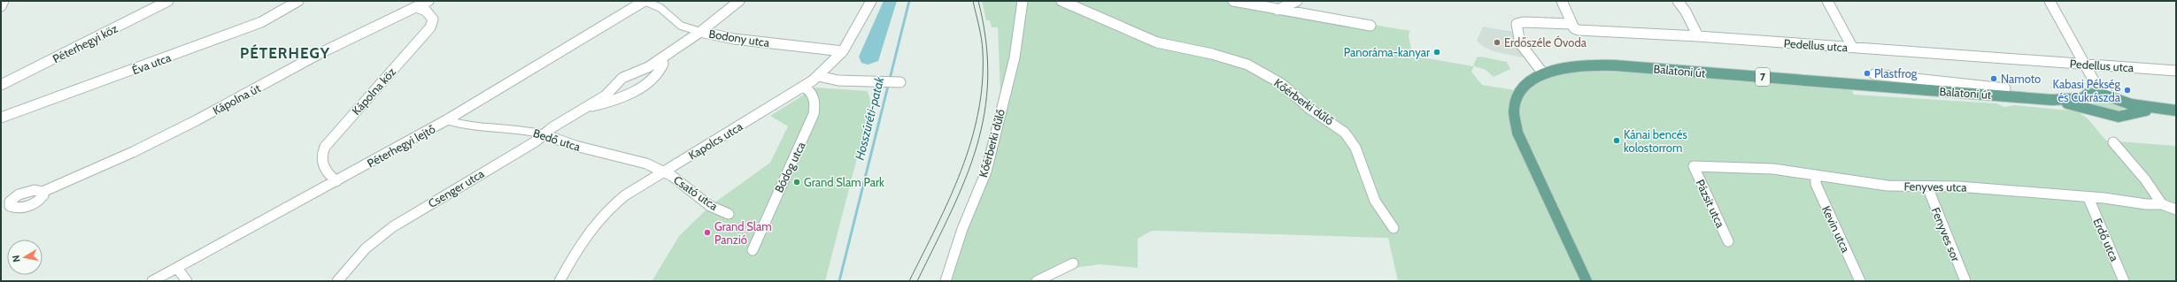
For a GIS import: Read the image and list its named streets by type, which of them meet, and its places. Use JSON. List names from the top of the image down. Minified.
{"streets":{"main road":["Balatoni út","7"],"street":["Bodony utca","Péterhegyi köz","Pedellus utca","Éva utca","Kápolna köz","Kápolna út","Kőérberki dűlő","Bedő utca","Kapolcs utca","Péterhegyi lejtő","Bódog utca","Fenyves utca","Csenger utca","Csató utca","Pázsit utca","Kevin utca","Fenyves sor","Erdő utca"]},"crossings":[["Bodony utca","Kapolcs utca"],["Bodony utca","Péterhegyi lejtő"],["Bodony utca","Csenger utca"],["Pedellus utca","Balatoni út"],["Kápolna köz","Kápolna út"],["Kápolna köz","Péterhegyi lejtő"],["Bedő utca","Kapolcs utca"],["Bedő utca","Péterhegyi lejtő"],["Bedő utca","Csenger utca"],["Bedő utca","Csató utca"],["Kapolcs utca","Bódog utca"],["Kapolcs utca","Csató utca"],["Fenyves utca","Pázsit utca"],["Fenyves utca","Kevin utca"],["Fenyves utca","Fenyves sor"],["Fenyves utca","Erdő utca"]],"districts":["PÉTERHEGY"],"water":["Hosszúréti-patak"],"places":["Erdőszéle Óvoda","Panoráma-kanyar","Plastfrog","Namoto","Kabasi Pékség és Cukrászda","Kánai bencés kolostorrom","Grand Slam Park","Grand Slam Panzió"],"north":"left"}
